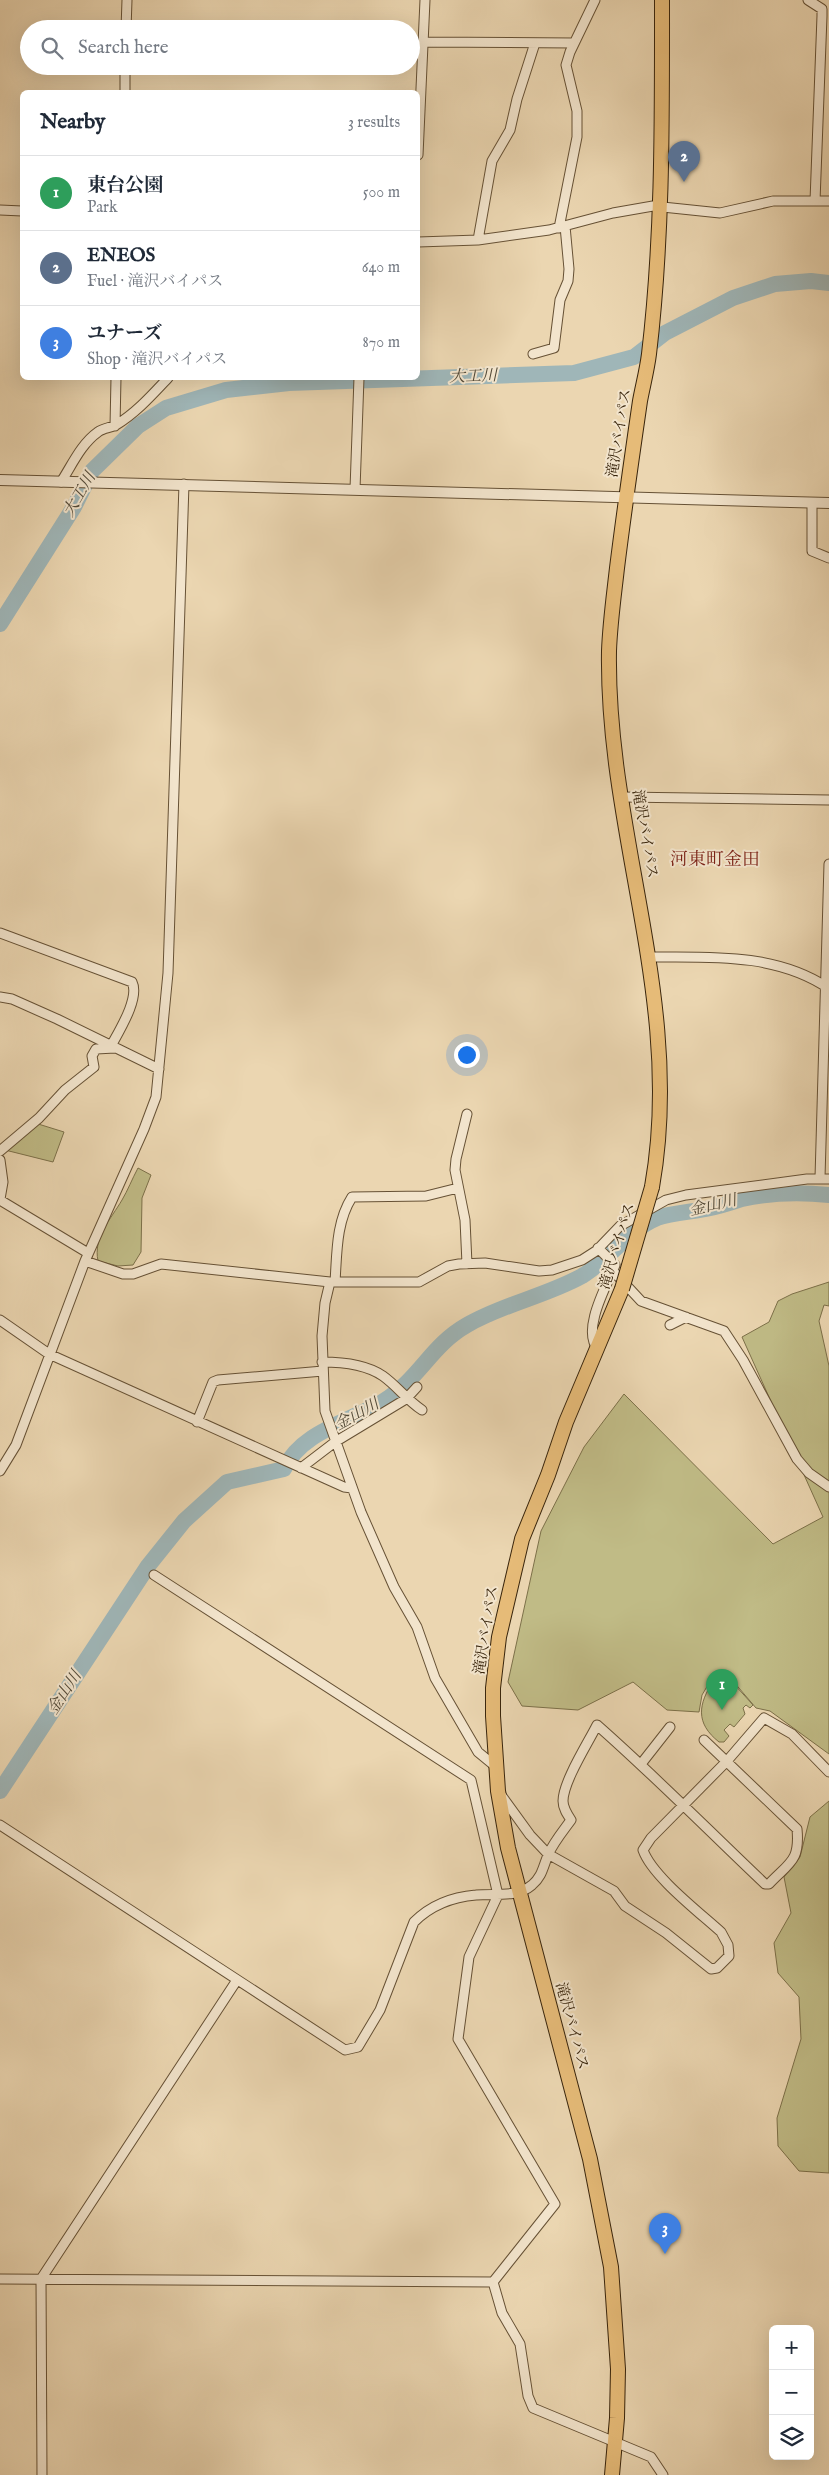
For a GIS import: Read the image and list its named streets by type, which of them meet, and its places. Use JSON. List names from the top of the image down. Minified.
{"streets":{"highway":["滝沢バイパス"]},"districts":["河東町金田"],"water":["大工川","金山川"],"page":{"search":"Search here","heading":["Nearby","3 results"],"pins":["2","1","3"],"list":[{"mark":"1","name":"東台公園","note":"Park","value":"500 m"},{"mark":"2","name":"ENEOS","note":"Fuel · 滝沢バイパス","value":"640 m"},{"mark":"3","name":"ユナーズ","note":"Shop · 滝沢バイパス","value":"870 m"}],"map_buttons":["+","−"]}}
